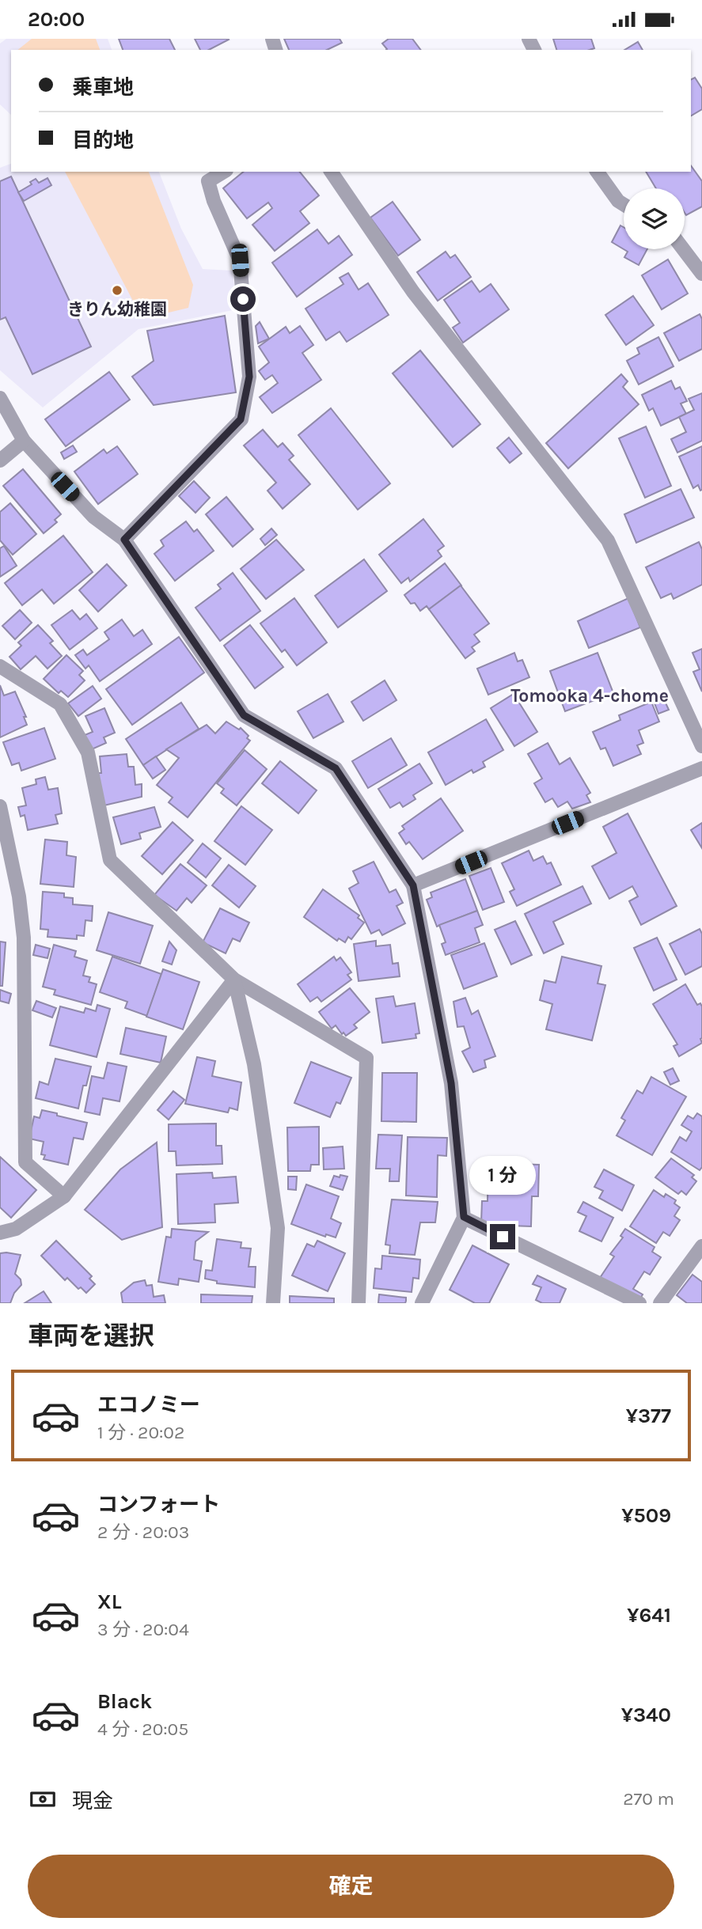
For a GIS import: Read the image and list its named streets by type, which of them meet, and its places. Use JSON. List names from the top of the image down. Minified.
{"districts":["Tomooka 4-chome"],"places":["きりん幼稚園"],"page":{"status":"20:00","banner":["乗車地","目的地"],"bubble":"1 分","heading":"車両を選択","list":[{"name":"エコノミー","note":"1 分 · 20:02","value":"¥377"},{"name":"コンフォート","note":"2 分 · 20:03","value":"¥509"},{"name":"XL","note":"3 分 · 20:04","value":"¥641"},{"name":"Black","note":"4 分 · 20:05","value":"¥340"}],"pay":["現金","270 m"],"buttons":"確定"}}
